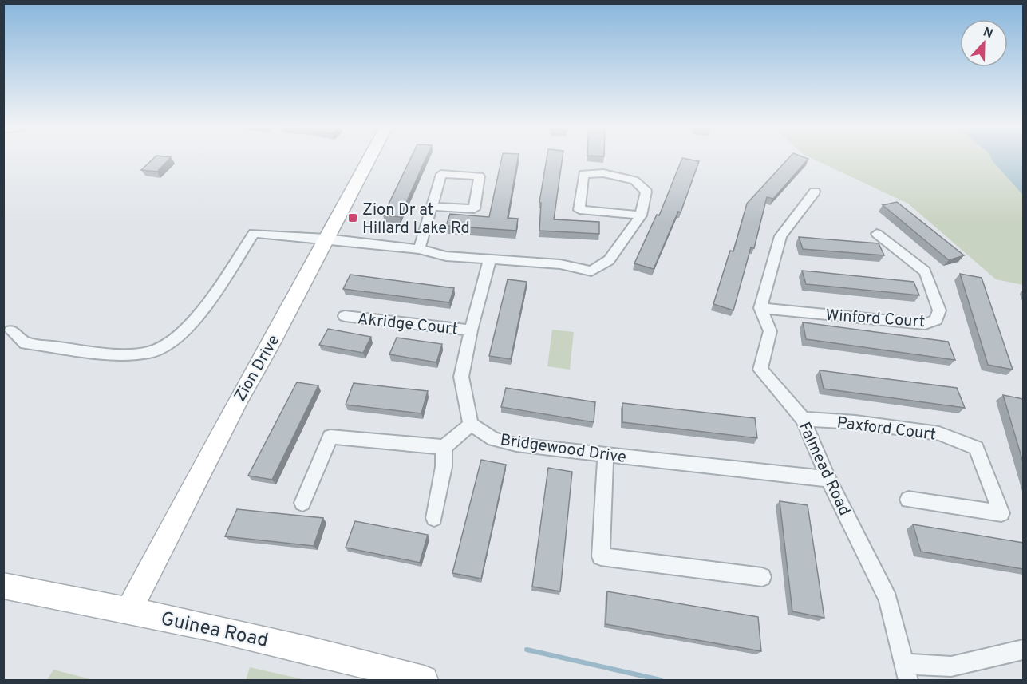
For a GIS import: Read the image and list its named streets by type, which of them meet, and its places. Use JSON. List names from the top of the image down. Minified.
{"streets":{"street":["Winford Court","Akridge Court","Zion Drive","Paxford Court","Bridgewood Drive","Falmead Road","Guinea Road"]},"crossings":[["Winford Court","Falmead Road"],["Zion Drive","Guinea Road"],["Paxford Court","Falmead Road"],["Bridgewood Drive","Falmead Road"]],"places":{"transit":["Zion Dr at Hillard Lake Rd"]},"north":"top"}
